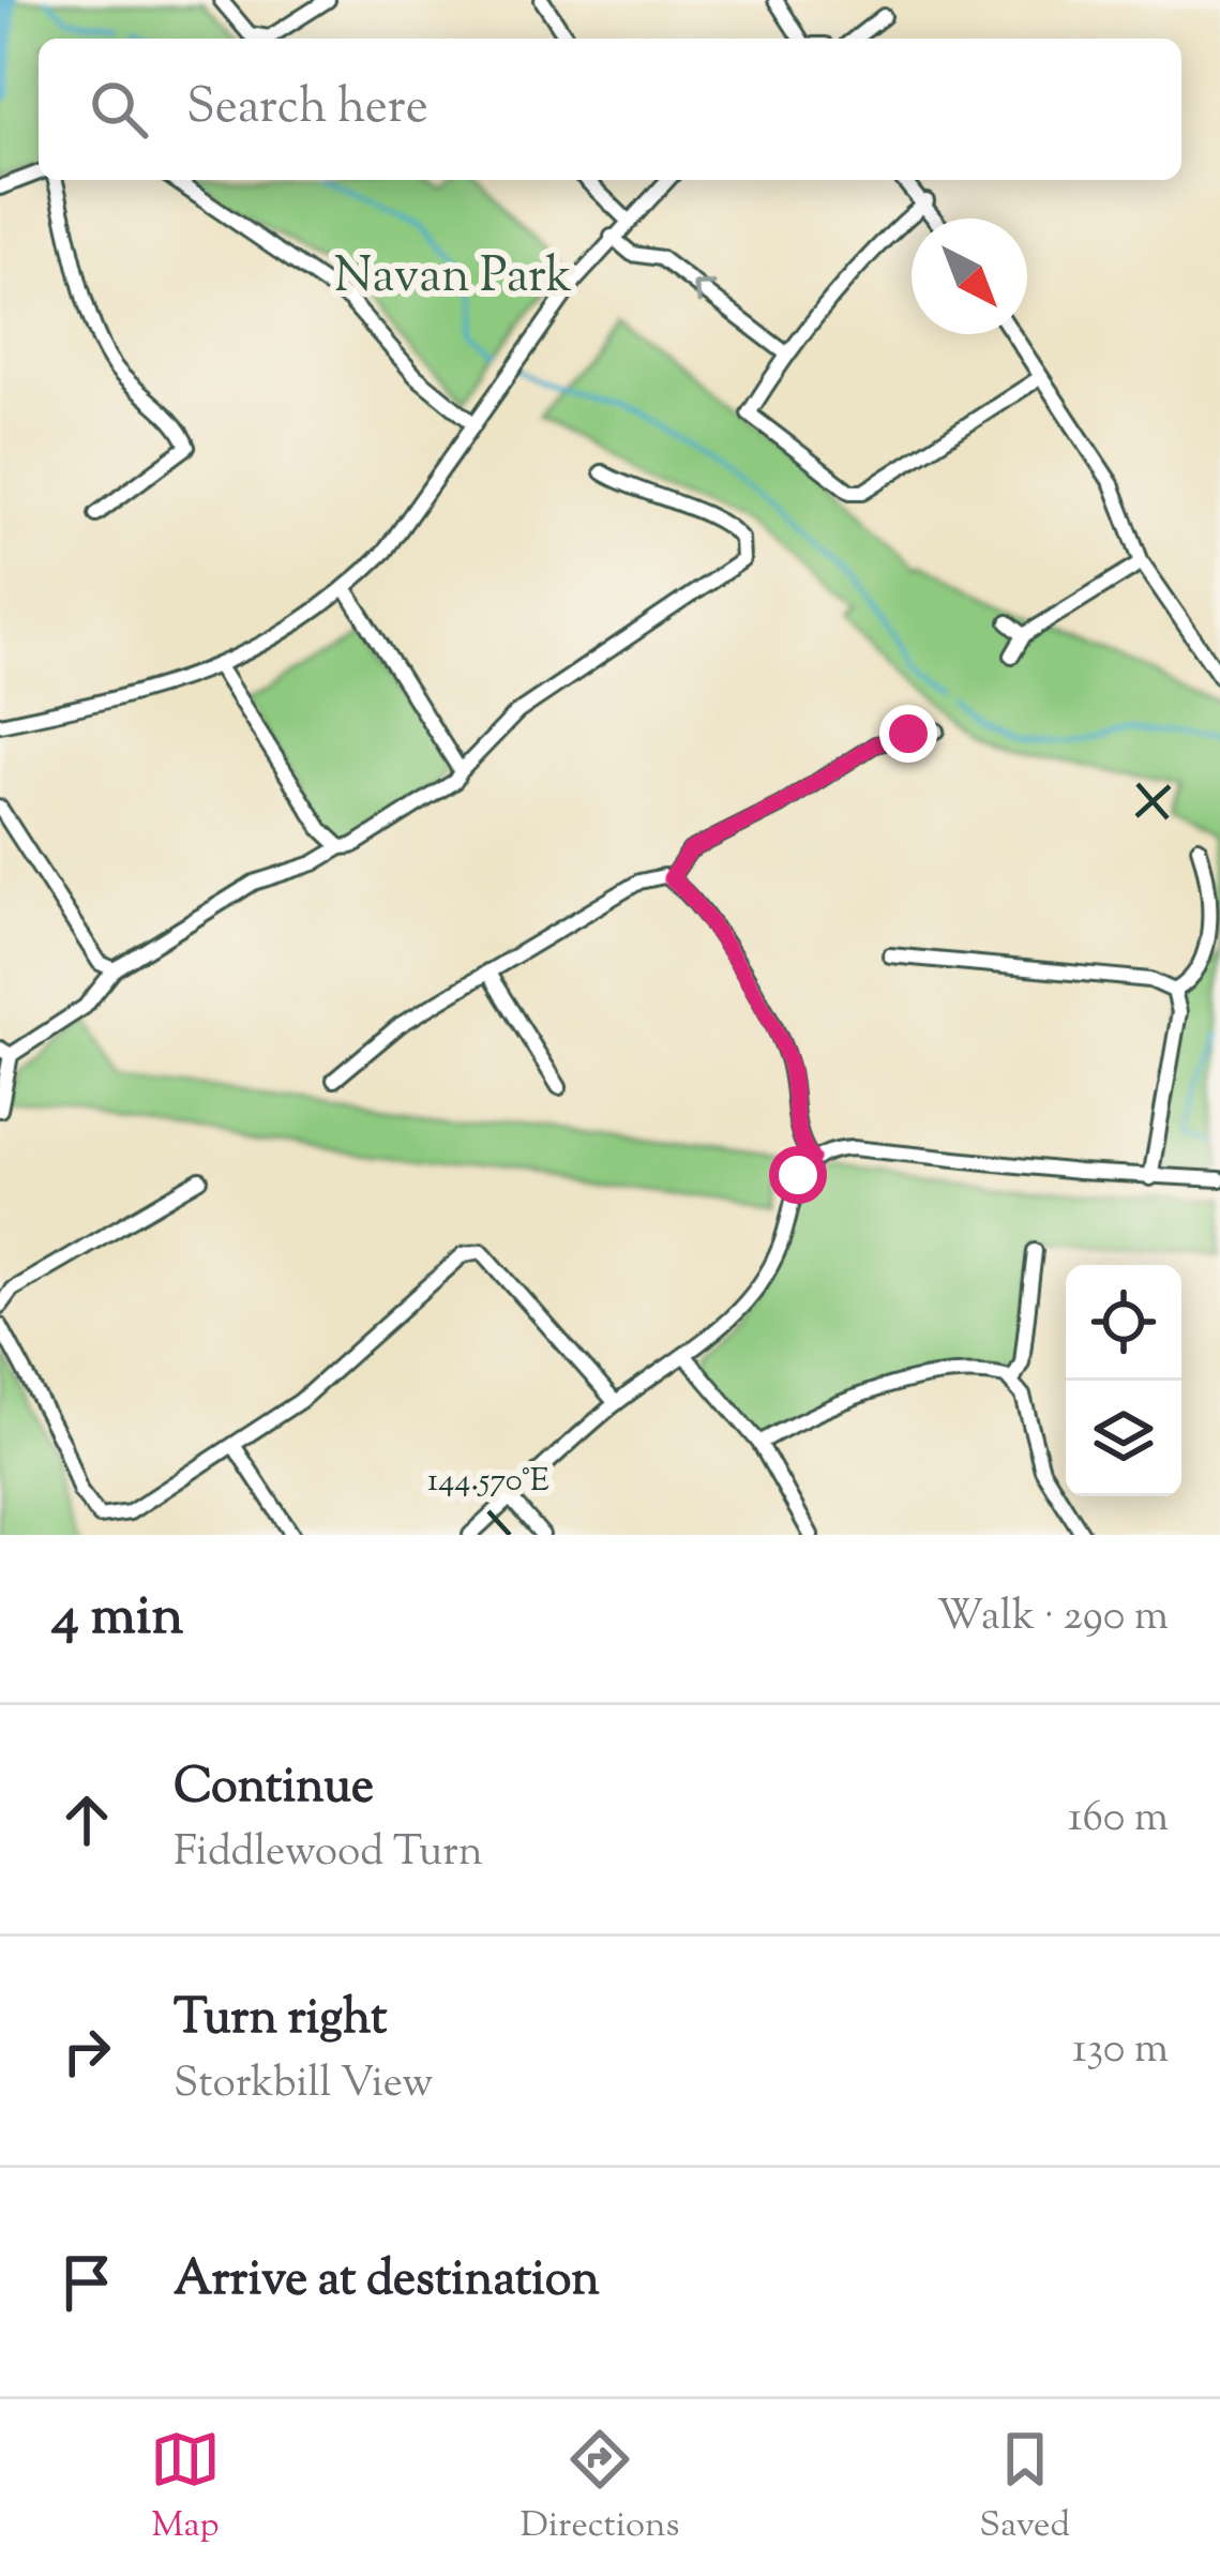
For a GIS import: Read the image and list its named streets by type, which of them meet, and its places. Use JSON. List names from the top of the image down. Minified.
{"parks":["Navan Park"],"north":"bottom right","page":{"search":"Search here","heading":["4 min","Walk · 290 m"],"list":[["Continue","Fiddlewood Turn","160 m"],["Turn right","Storkbill View","130 m"],"Arrive at destination"],"nav":["Map","Directions","Saved"]},"coordinates":["144.570°E"]}
